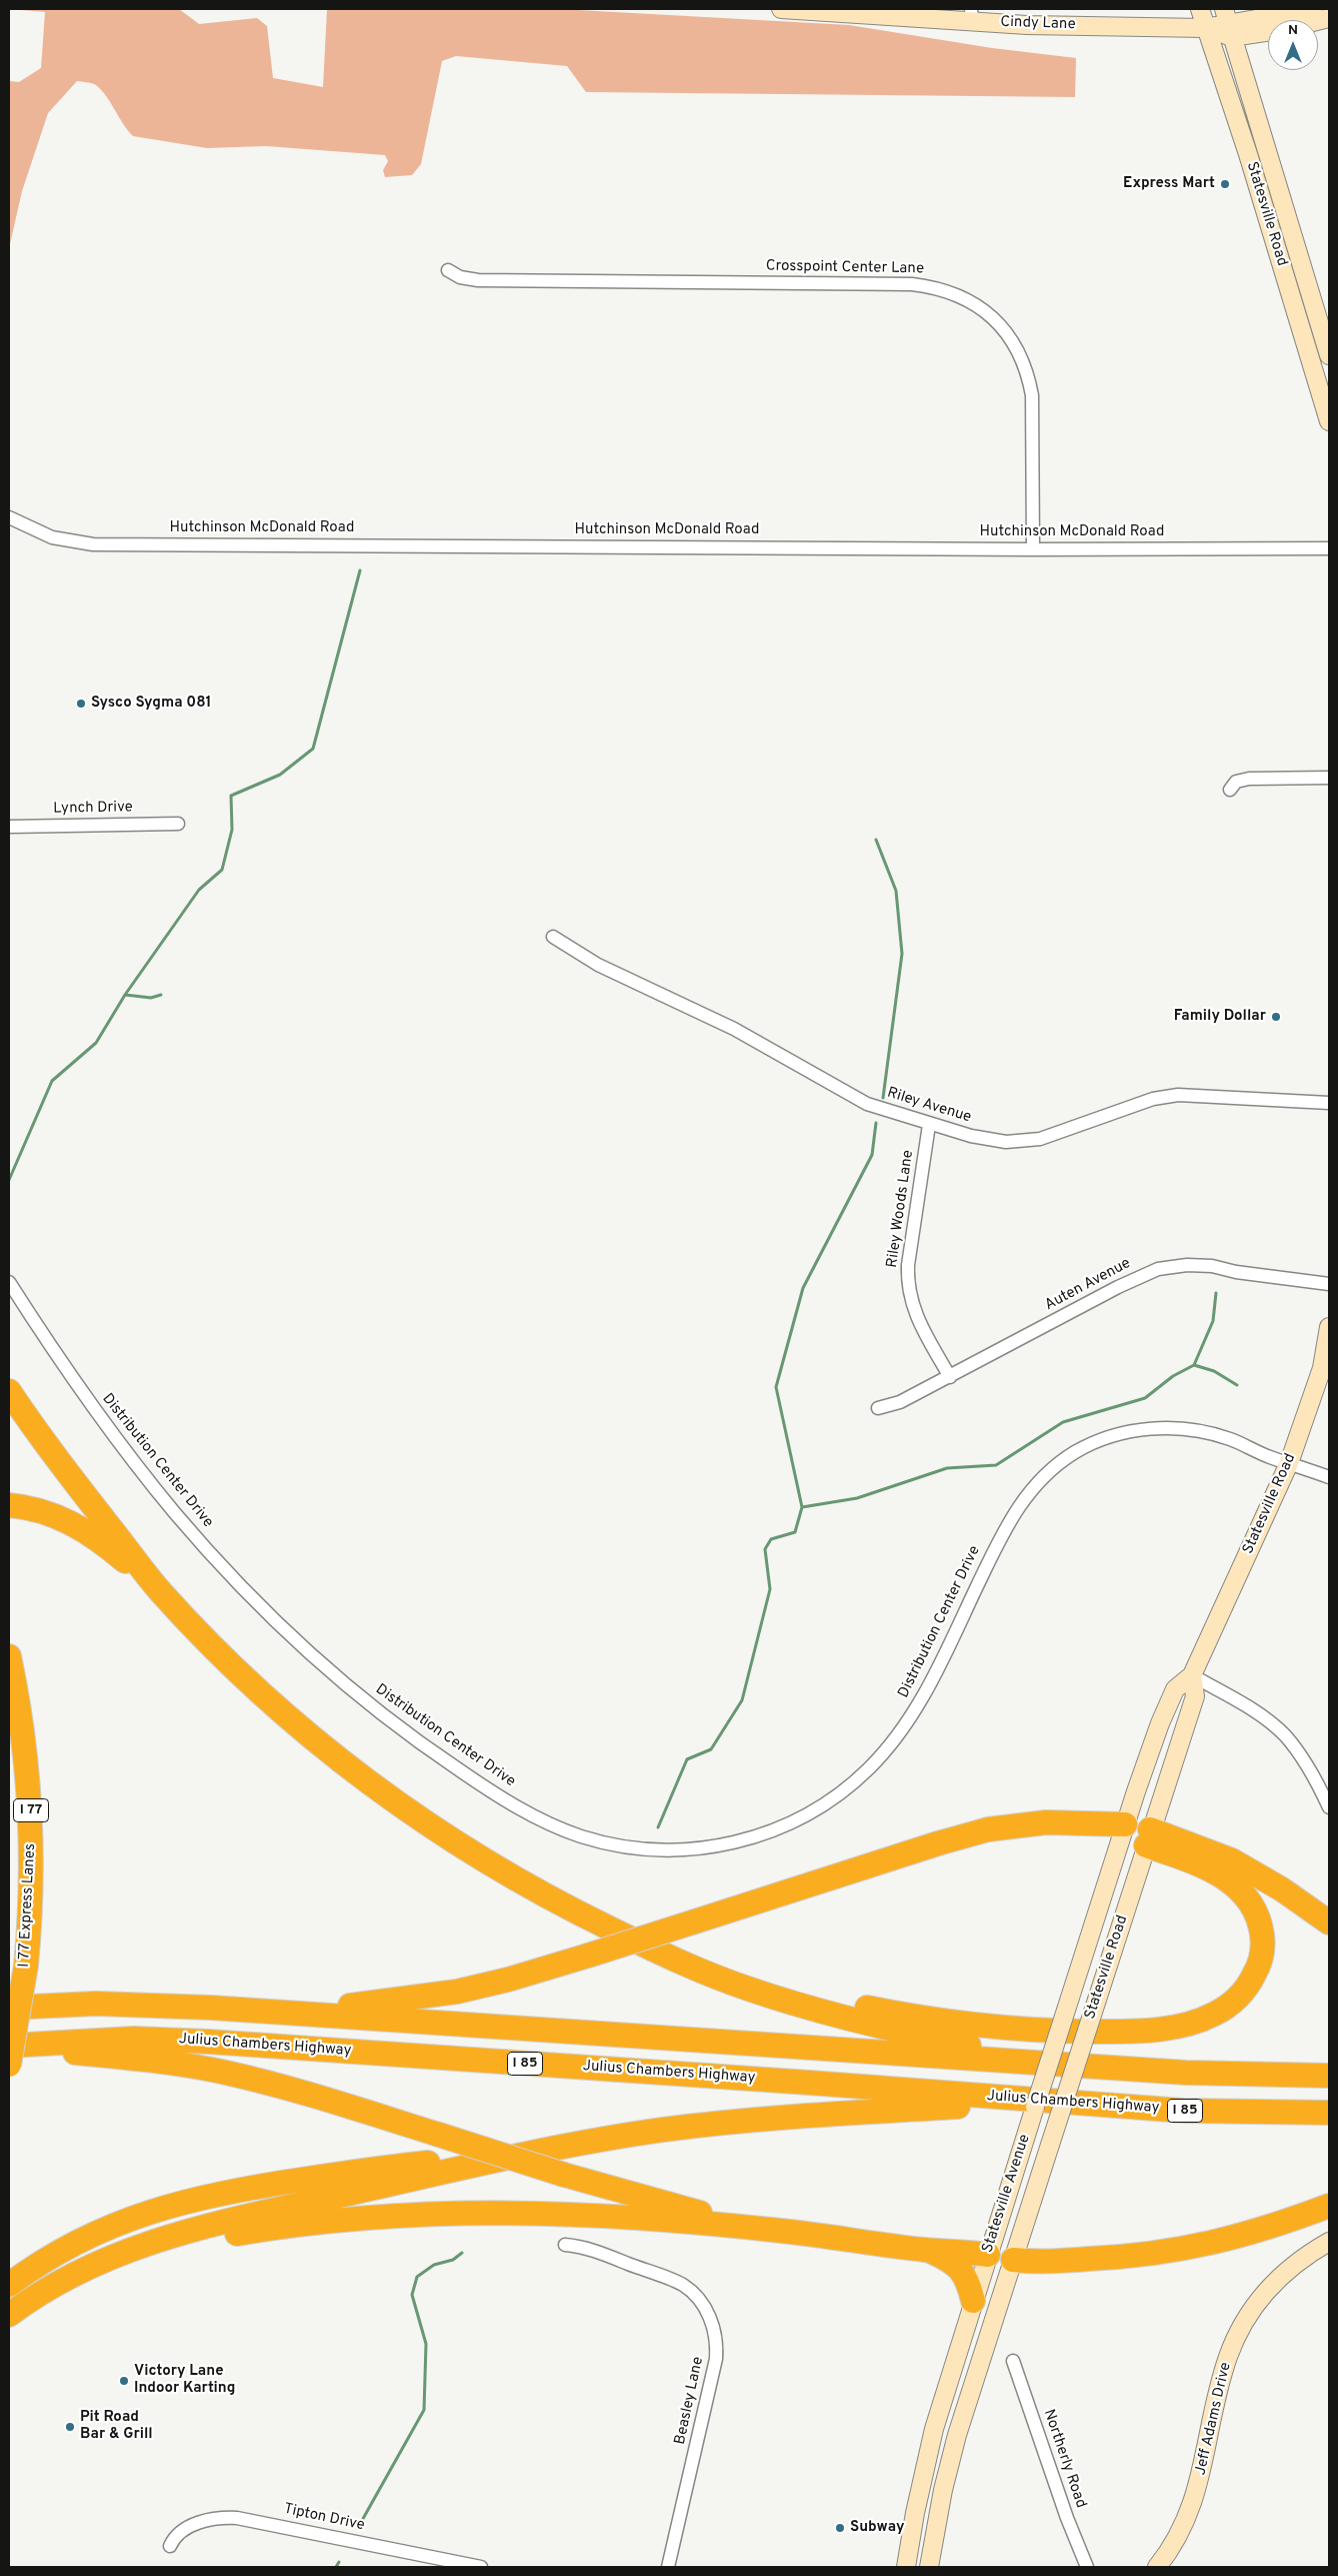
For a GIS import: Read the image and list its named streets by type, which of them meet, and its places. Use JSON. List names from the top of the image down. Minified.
{"streets":{"highway":["I 77","I 77 Express Lanes","Julius Chambers Highway","I 85"],"main road":["Cindy Lane","Statesville Road","Statesville Avenue","Jeff Adams Drive"],"street":["Crosspoint Center Lane","Hutchinson McDonald Road","Lynch Drive","Riley Avenue","Riley Woods Lane","Auten Avenue","Distribution Center Drive","Beasley Lane","Northerly Road","Tipton Drive"]},"crossings":[["Cindy Lane","Statesville Road"],["Statesville Road","Distribution Center Drive"],["Statesville Road","Statesville Avenue"],["Crosspoint Center Lane","Hutchinson McDonald Road"],["Riley Avenue","Riley Woods Lane"],["Riley Woods Lane","Auten Avenue"]],"places":["Express Mart","Sysco Sygma 081","Family Dollar","Victory Lane Indoor Karting","Pit Road Bar & Grill","Subway"],"north":"top"}
